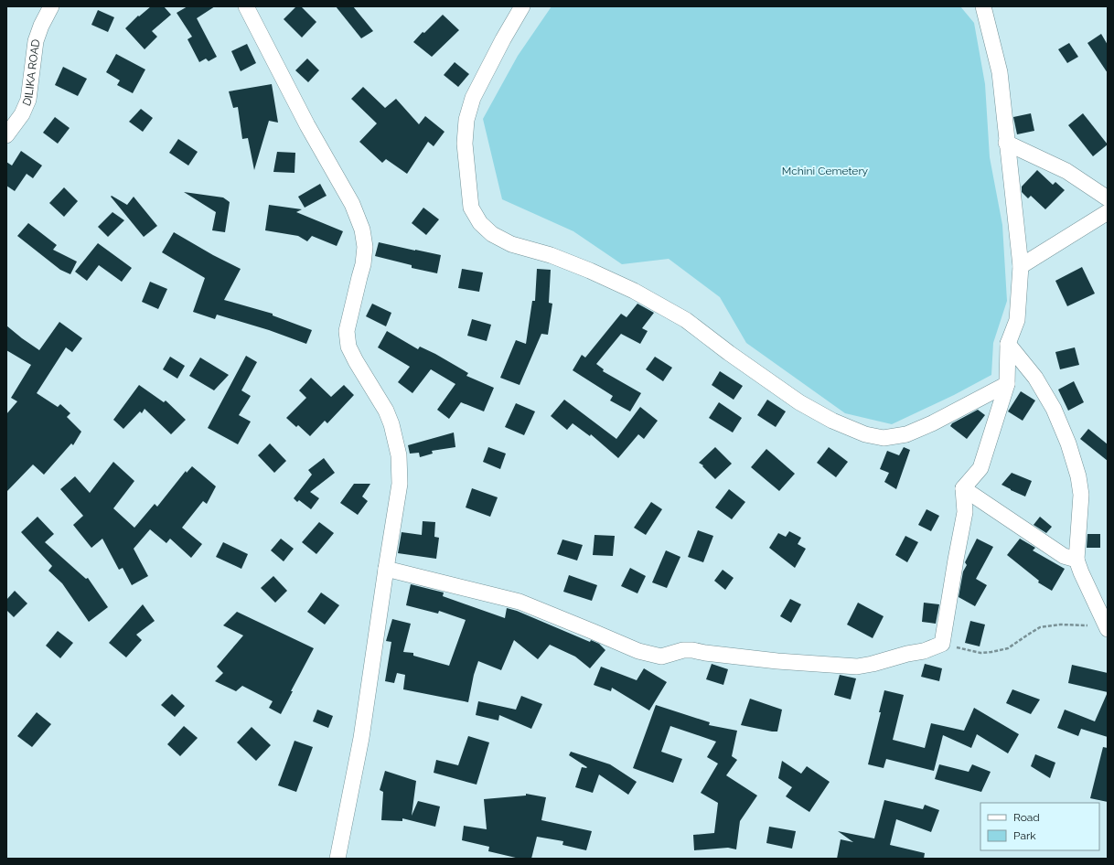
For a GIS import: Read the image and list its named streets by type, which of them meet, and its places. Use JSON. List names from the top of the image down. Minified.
{"streets":{"street":["DILIKA ROAD"]},"parks":["Mchini Cemetery"],"legend":["Road","Park"]}
